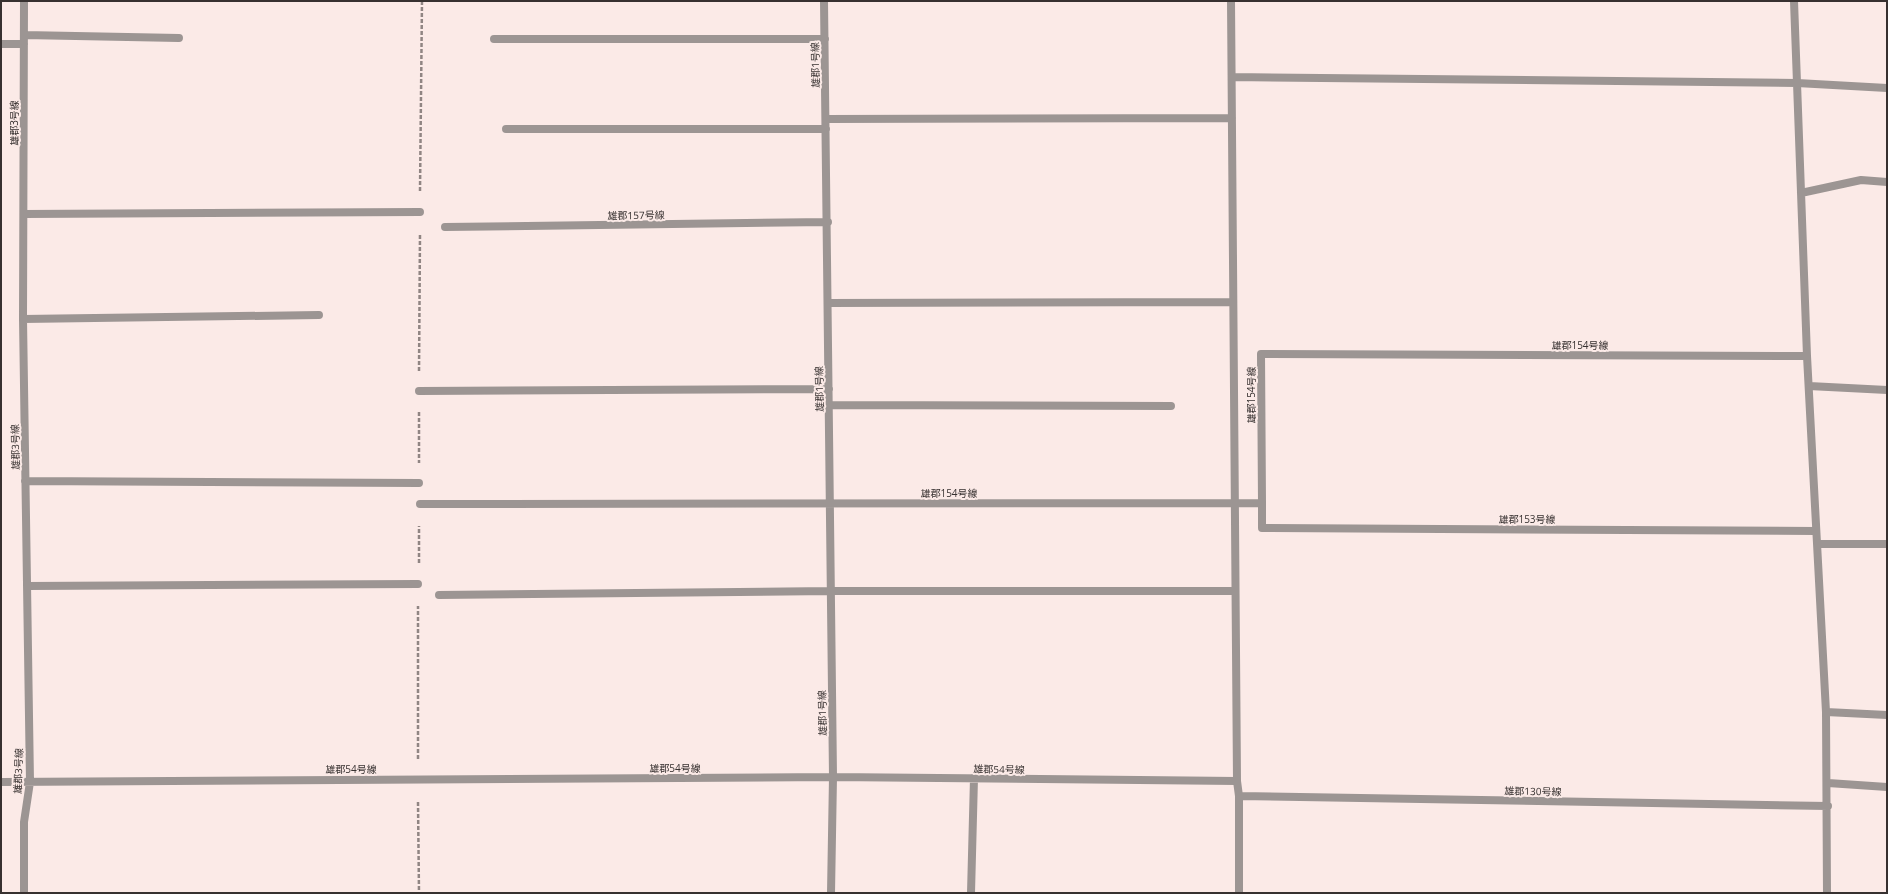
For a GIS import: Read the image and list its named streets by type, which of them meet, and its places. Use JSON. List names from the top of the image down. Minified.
{"streets":{"street":["雄郡1号線","雄郡3号線","雄郡157号線","雄郡154号線","雄郡153号線","雄郡54号線","雄郡130号線"]},"crossings":[["雄郡1号線","雄郡157号線"],["雄郡1号線","雄郡154号線"],["雄郡1号線","雄郡54号線"],["雄郡3号線","雄郡54号線"],["雄郡154号線","雄郡153号線"]]}
